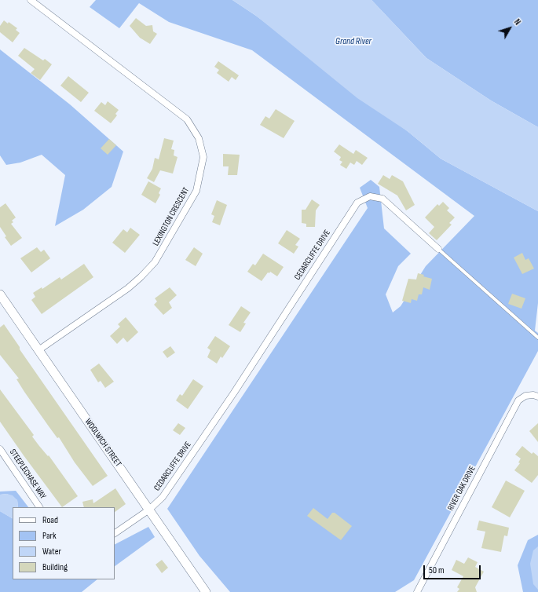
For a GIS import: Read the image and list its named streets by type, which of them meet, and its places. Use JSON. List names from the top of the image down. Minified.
{"streets":{"street":["LEXINGTON CRESCENT","CEDARCLIFFE DRIVE","WOOLWICH STREET","STEEPLECHASE WAY","RIVER OAK DRIVE"]},"crossings":[["LEXINGTON CRESCENT","WOOLWICH STREET"],["CEDARCLIFFE DRIVE","WOOLWICH STREET"]],"water":["Grand River"],"legend":["Road","Park","Water","Building"],"scale_bar":"50 m","north":"top right"}
